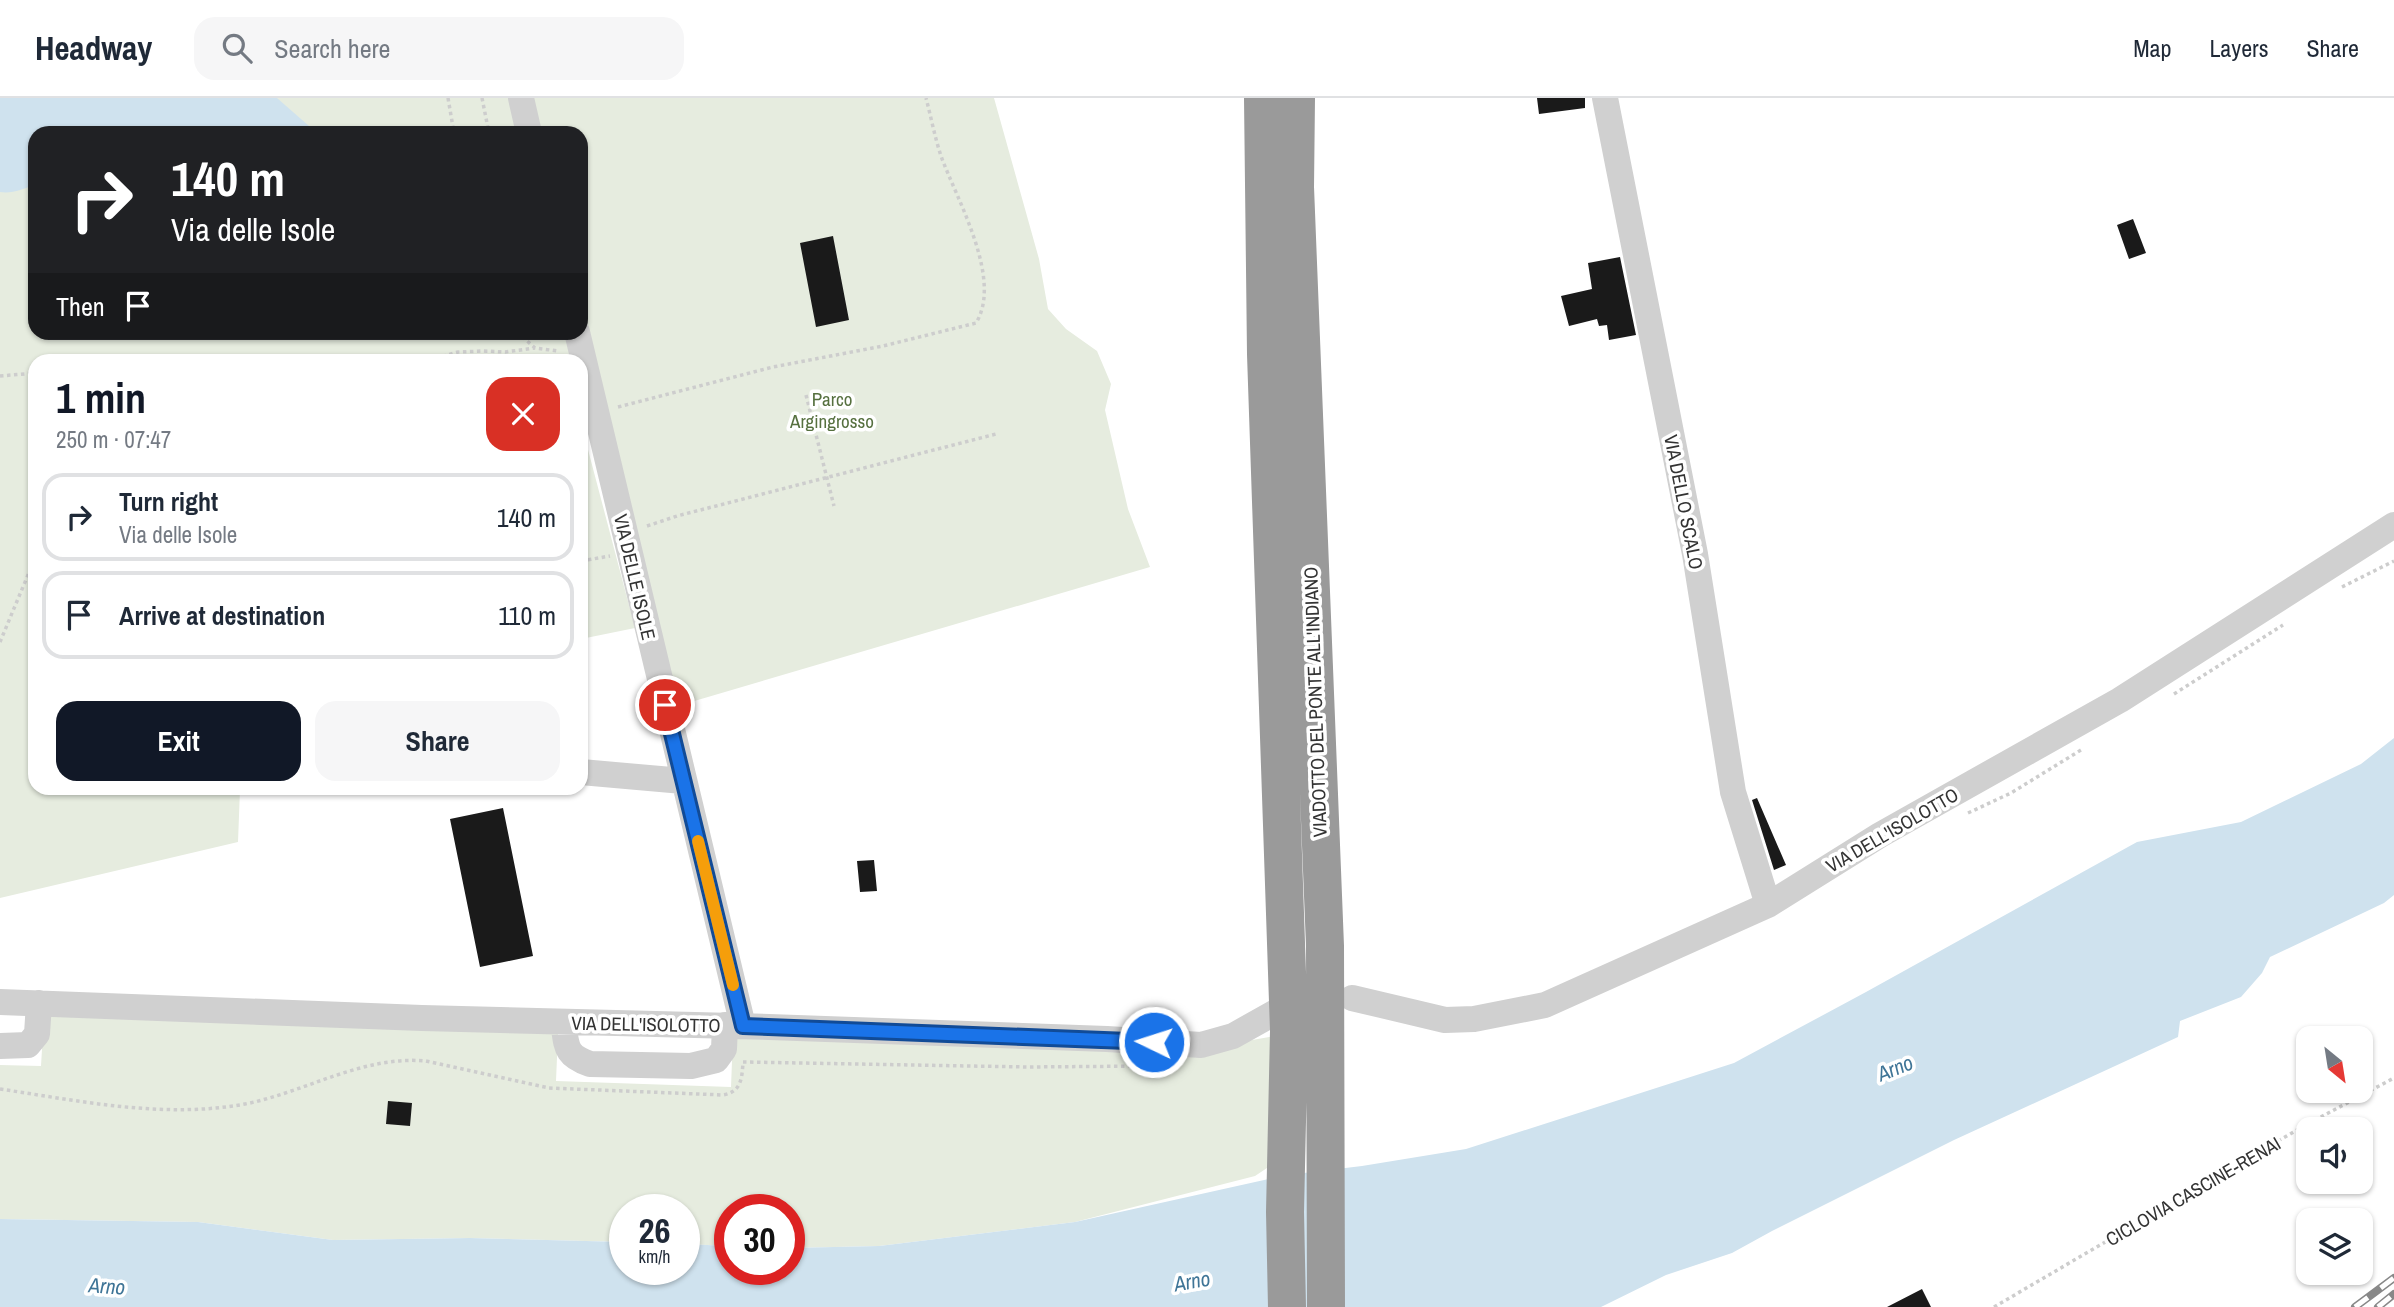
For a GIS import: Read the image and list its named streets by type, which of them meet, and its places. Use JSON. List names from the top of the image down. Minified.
{"streets":{"highway":["VIADOTTO DEL PONTE ALL'INDIANO"],"street":["VIA DELLO SCALO","VIA DELLE ISOLE","VIA DELL'ISOLOTTO"],"path":["CICLOVIA CASCINE-RENAI"]},"crossings":[["VIA DELLO SCALO","VIA DELL'ISOLOTTO"],["VIA DELLE ISOLE","VIA DELL'ISOLOTTO"]],"water":["Arno"],"parks":["Parco Argingrosso"],"north":"bottom right","page":{"header":"Headway","search":"Search here","nav":["Map","Layers","Share"],"turn":["140 m","Via delle Isole"],"then":"Then","heading":["1 min","250 m · 07:47"],"list":[{"name":"Turn right","note":"Via delle Isole","value":"140 m"},{"name":"Arrive at destination","value":"110 m"}],"buttons":["Exit","Share"],"speed":"26 km/h","limit":"30"}}
